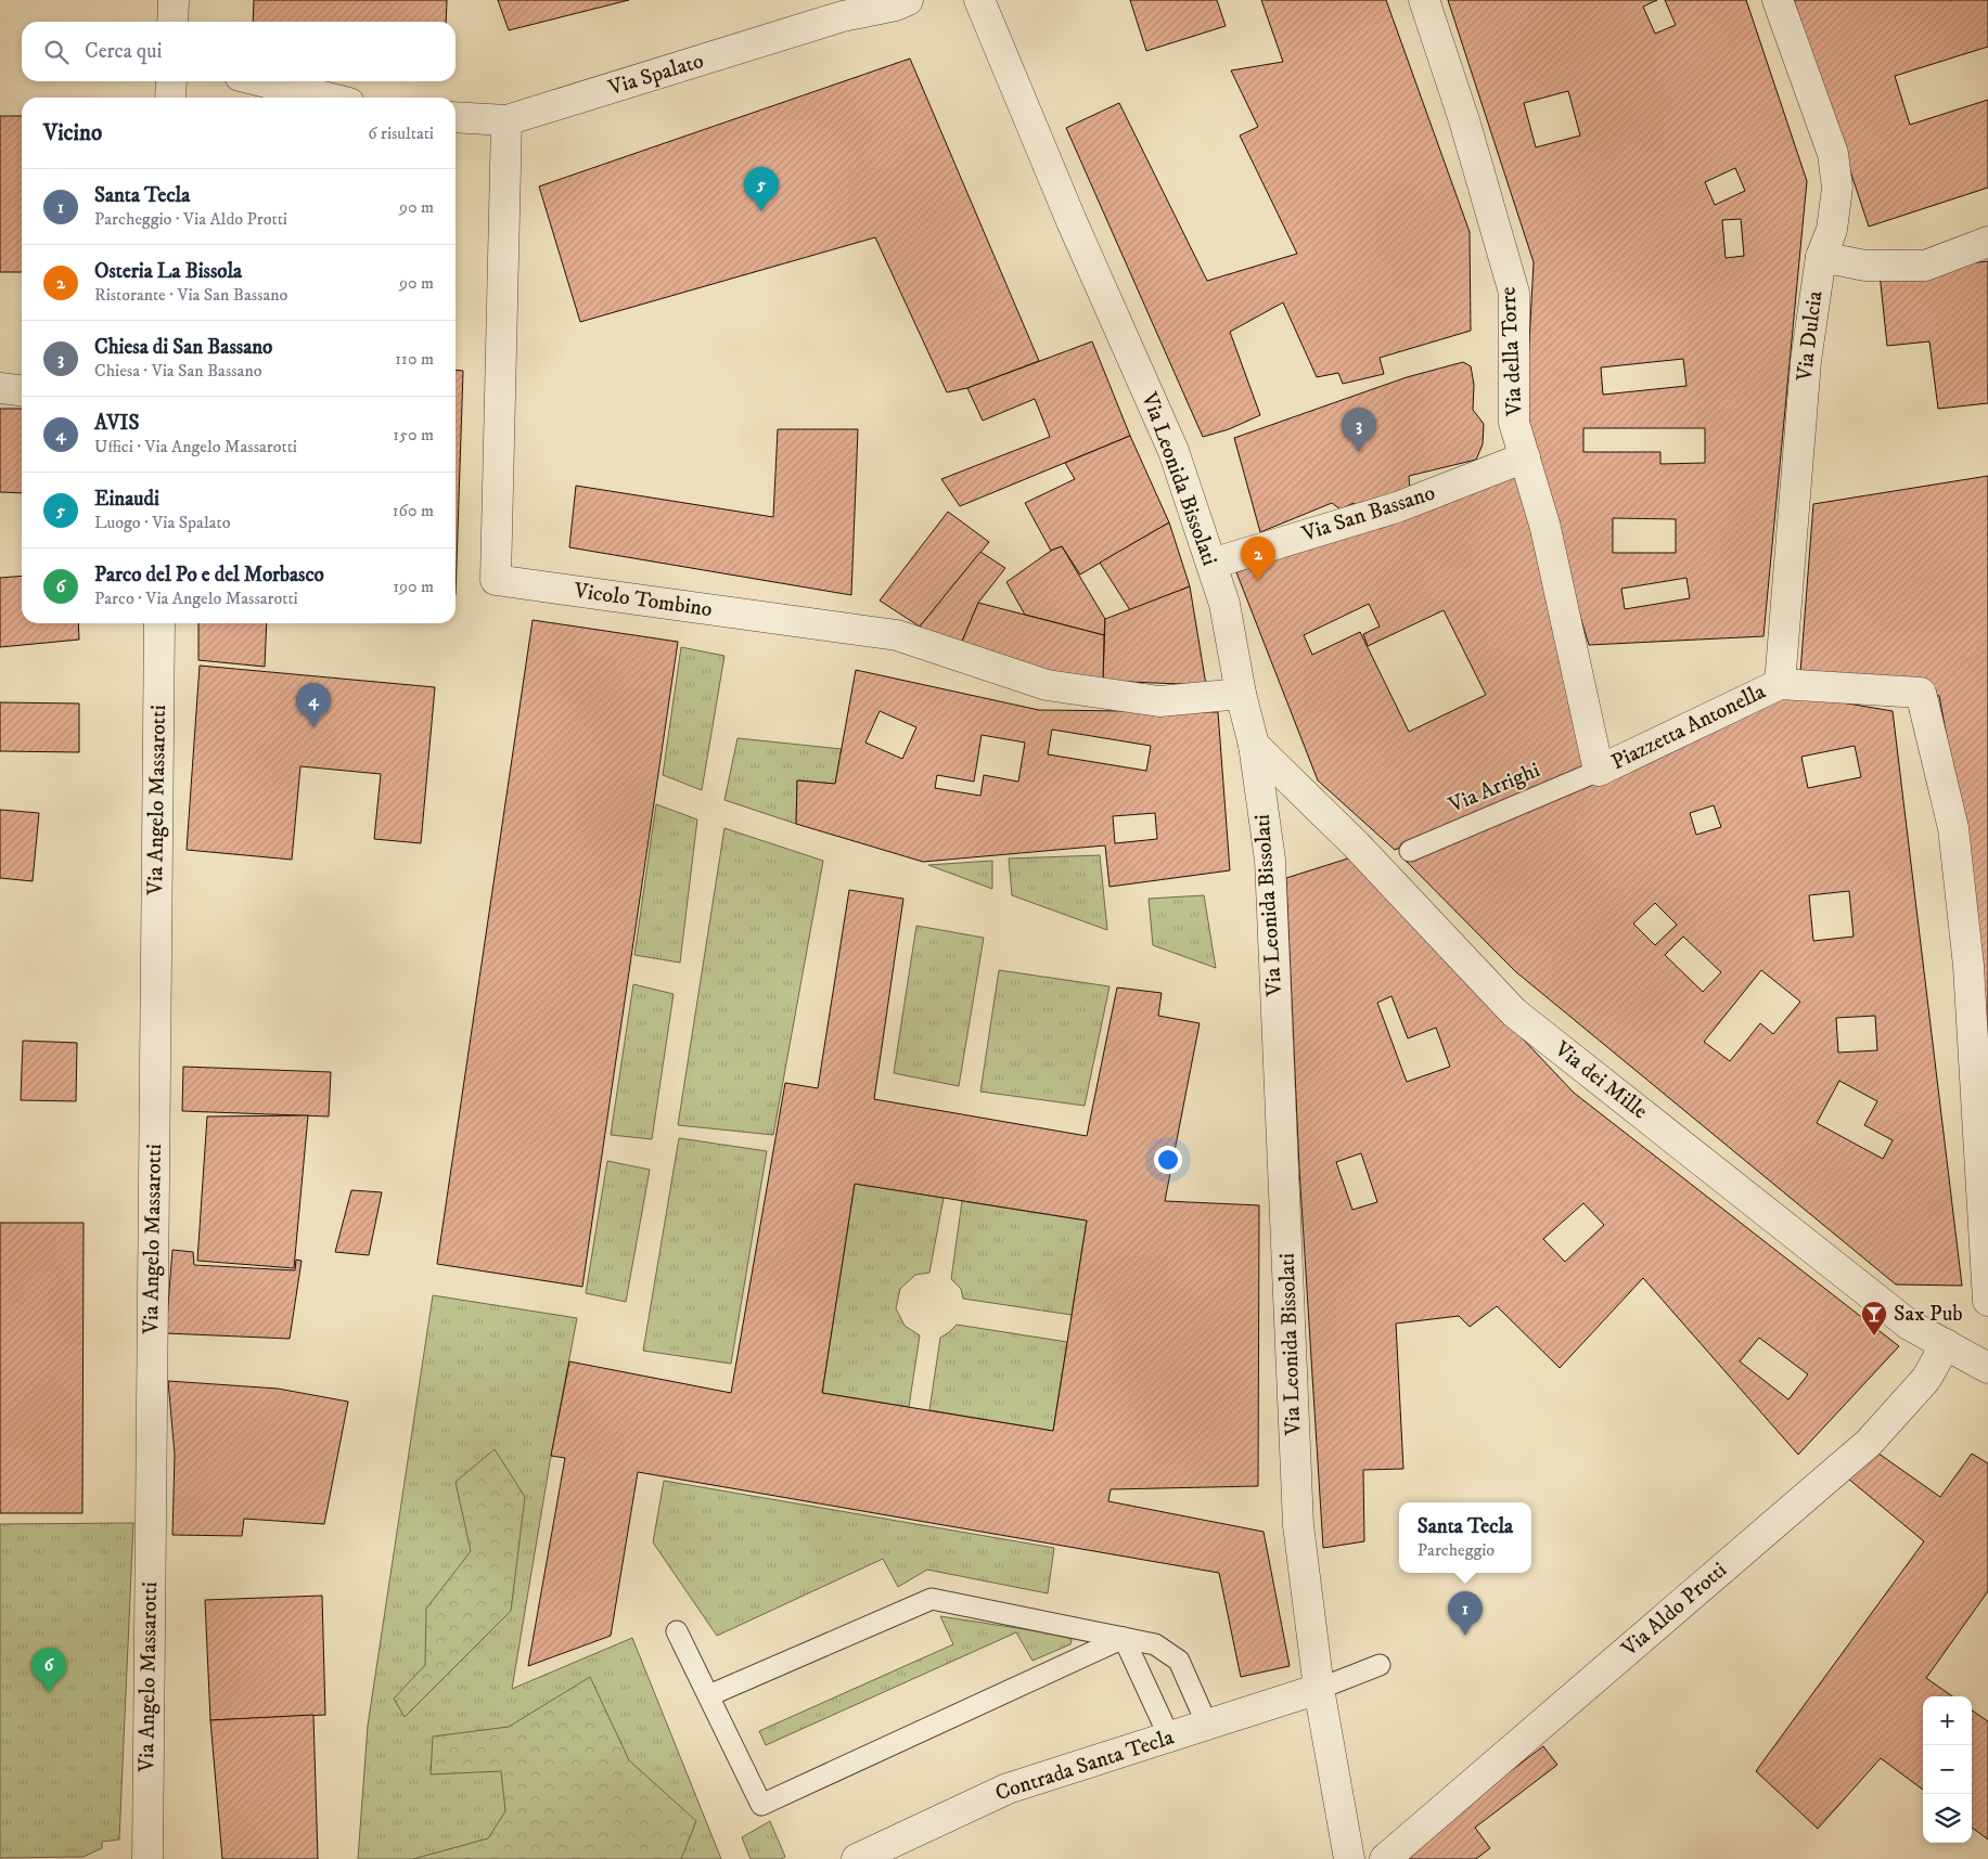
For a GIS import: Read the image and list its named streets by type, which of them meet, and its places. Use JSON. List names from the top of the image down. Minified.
{"streets":{"street":["Via Spalato","Via Dulcia","Via della Torre","Via Leonida Bissolati","Via San Bassano","Vicolo Tombino","Piazzetta Antonella","Via Angelo Massarotti","Via dei Mille","Via Aldo Protti","Contrada Santa Tecla"],"lane":["Via Arrighi"]},"crossings":[["Via Spalato","Vicolo Tombino"],["Via Dulcia","Piazzetta Antonella"],["Via della Torre","Via San Bassano"],["Via della Torre","Piazzetta Antonella"],["Via della Torre","Via Arrighi"],["Via Leonida Bissolati","Via San Bassano"],["Via Leonida Bissolati","Vicolo Tombino"],["Via Leonida Bissolati","Via dei Mille"],["Via Leonida Bissolati","Contrada Santa Tecla"],["Piazzetta Antonella","Via Arrighi"],["Via dei Mille","Via Aldo Protti"]],"places":{"bar":["Sax Pub"]},"page":{"search":"Cerca qui","heading":["Vicino","6 risultati"],"pins":["5","3","2","4","1","6"],"list":[{"mark":"1","name":"Santa Tecla","note":"Parcheggio · Via Aldo Protti","value":"90 m"},{"mark":"2","name":"Osteria La Bissola","note":"Ristorante · Via San Bassano","value":"90 m"},{"mark":"3","name":"Chiesa di San Bassano","note":"Chiesa · Via San Bassano","value":"110 m"},{"mark":"4","name":"AVIS","note":"Uffici · Via Angelo Massarotti","value":"150 m"},{"mark":"5","name":"Einaudi","note":"Luogo · Via Spalato","value":"160 m"},{"mark":"6","name":"Parco del Po e del Morbasco","note":"Parco · Via Angelo Massarotti","value":"190 m"}],"popup":["Santa Tecla","Parcheggio"],"map_buttons":["+","−"]}}
